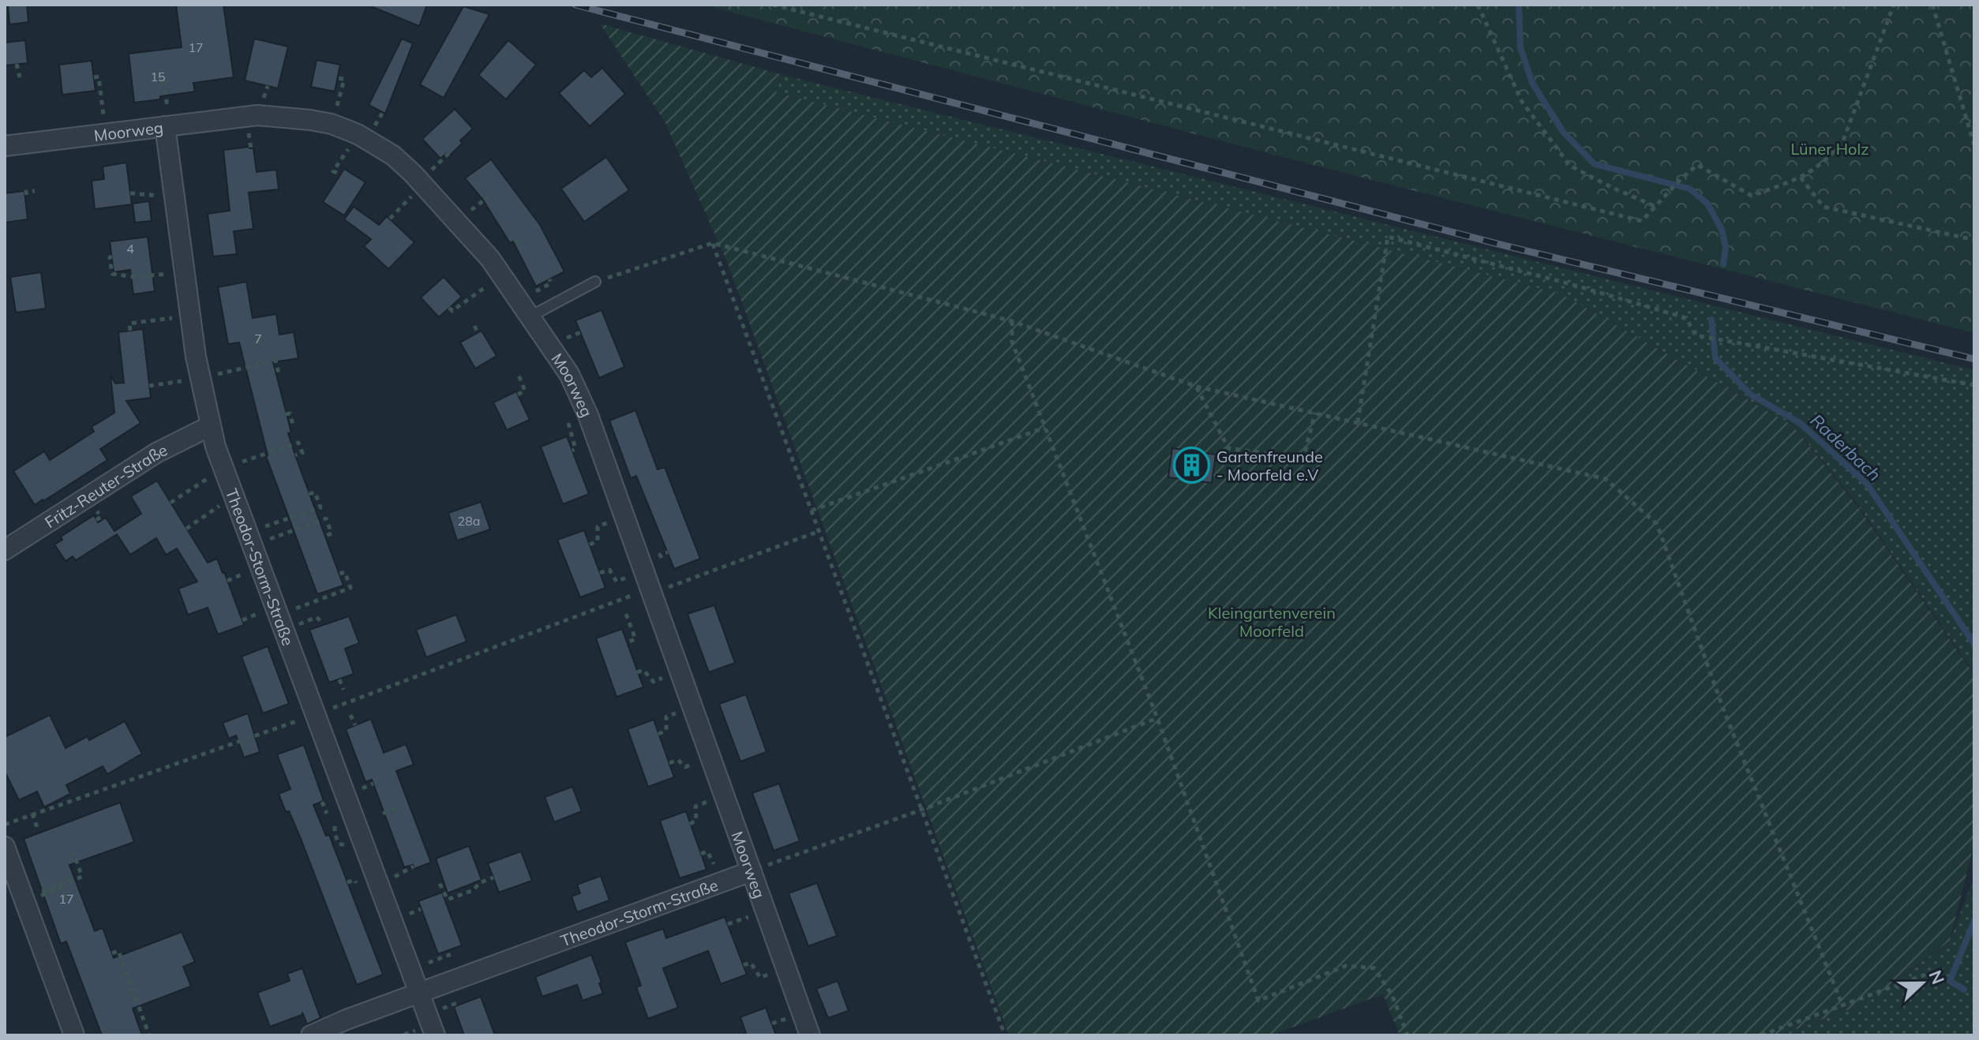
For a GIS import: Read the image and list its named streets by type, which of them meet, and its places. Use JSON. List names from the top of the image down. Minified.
{"streets":{"street":["Moorweg","Fritz-Reuter-Straße","Theodor-Storm-Straße"]},"crossings":[["Moorweg","Theodor-Storm-Straße"],["Fritz-Reuter-Straße","Theodor-Storm-Straße"]],"water":["Raderbach"],"parks":["Lüner Holz","Kleingartenverein Moorfeld"],"places":{"building":["Gartenfreunde - Moorfeld e.V"]},"house_numbers":["17","15","4","7","28a","17"],"north":"right"}
